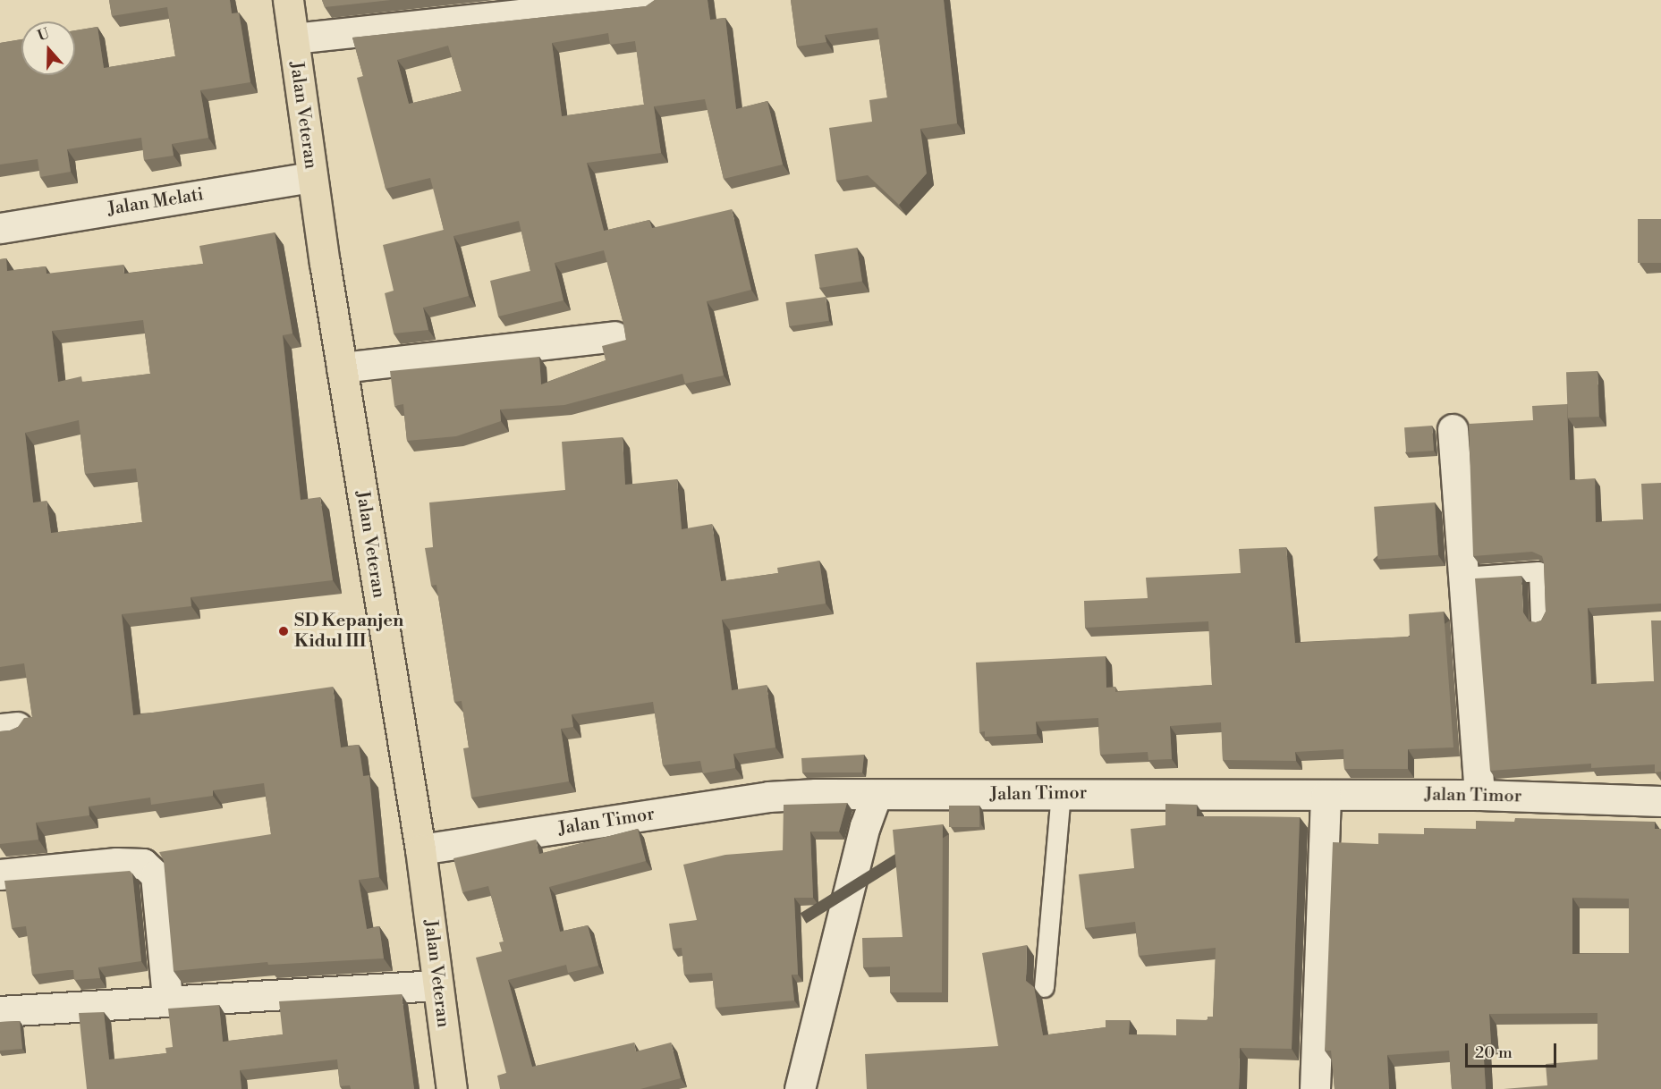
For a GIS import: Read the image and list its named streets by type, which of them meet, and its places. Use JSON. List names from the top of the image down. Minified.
{"streets":{"main road":["Jalan Veteran"],"street":["Jalan Melati","Jalan Timor"]},"crossings":[["Jalan Veteran","Jalan Melati"],["Jalan Veteran","Jalan Timor"]],"places":["SD Kepanjen Kidul III"],"scale_bar":"20 m","north":"top"}
